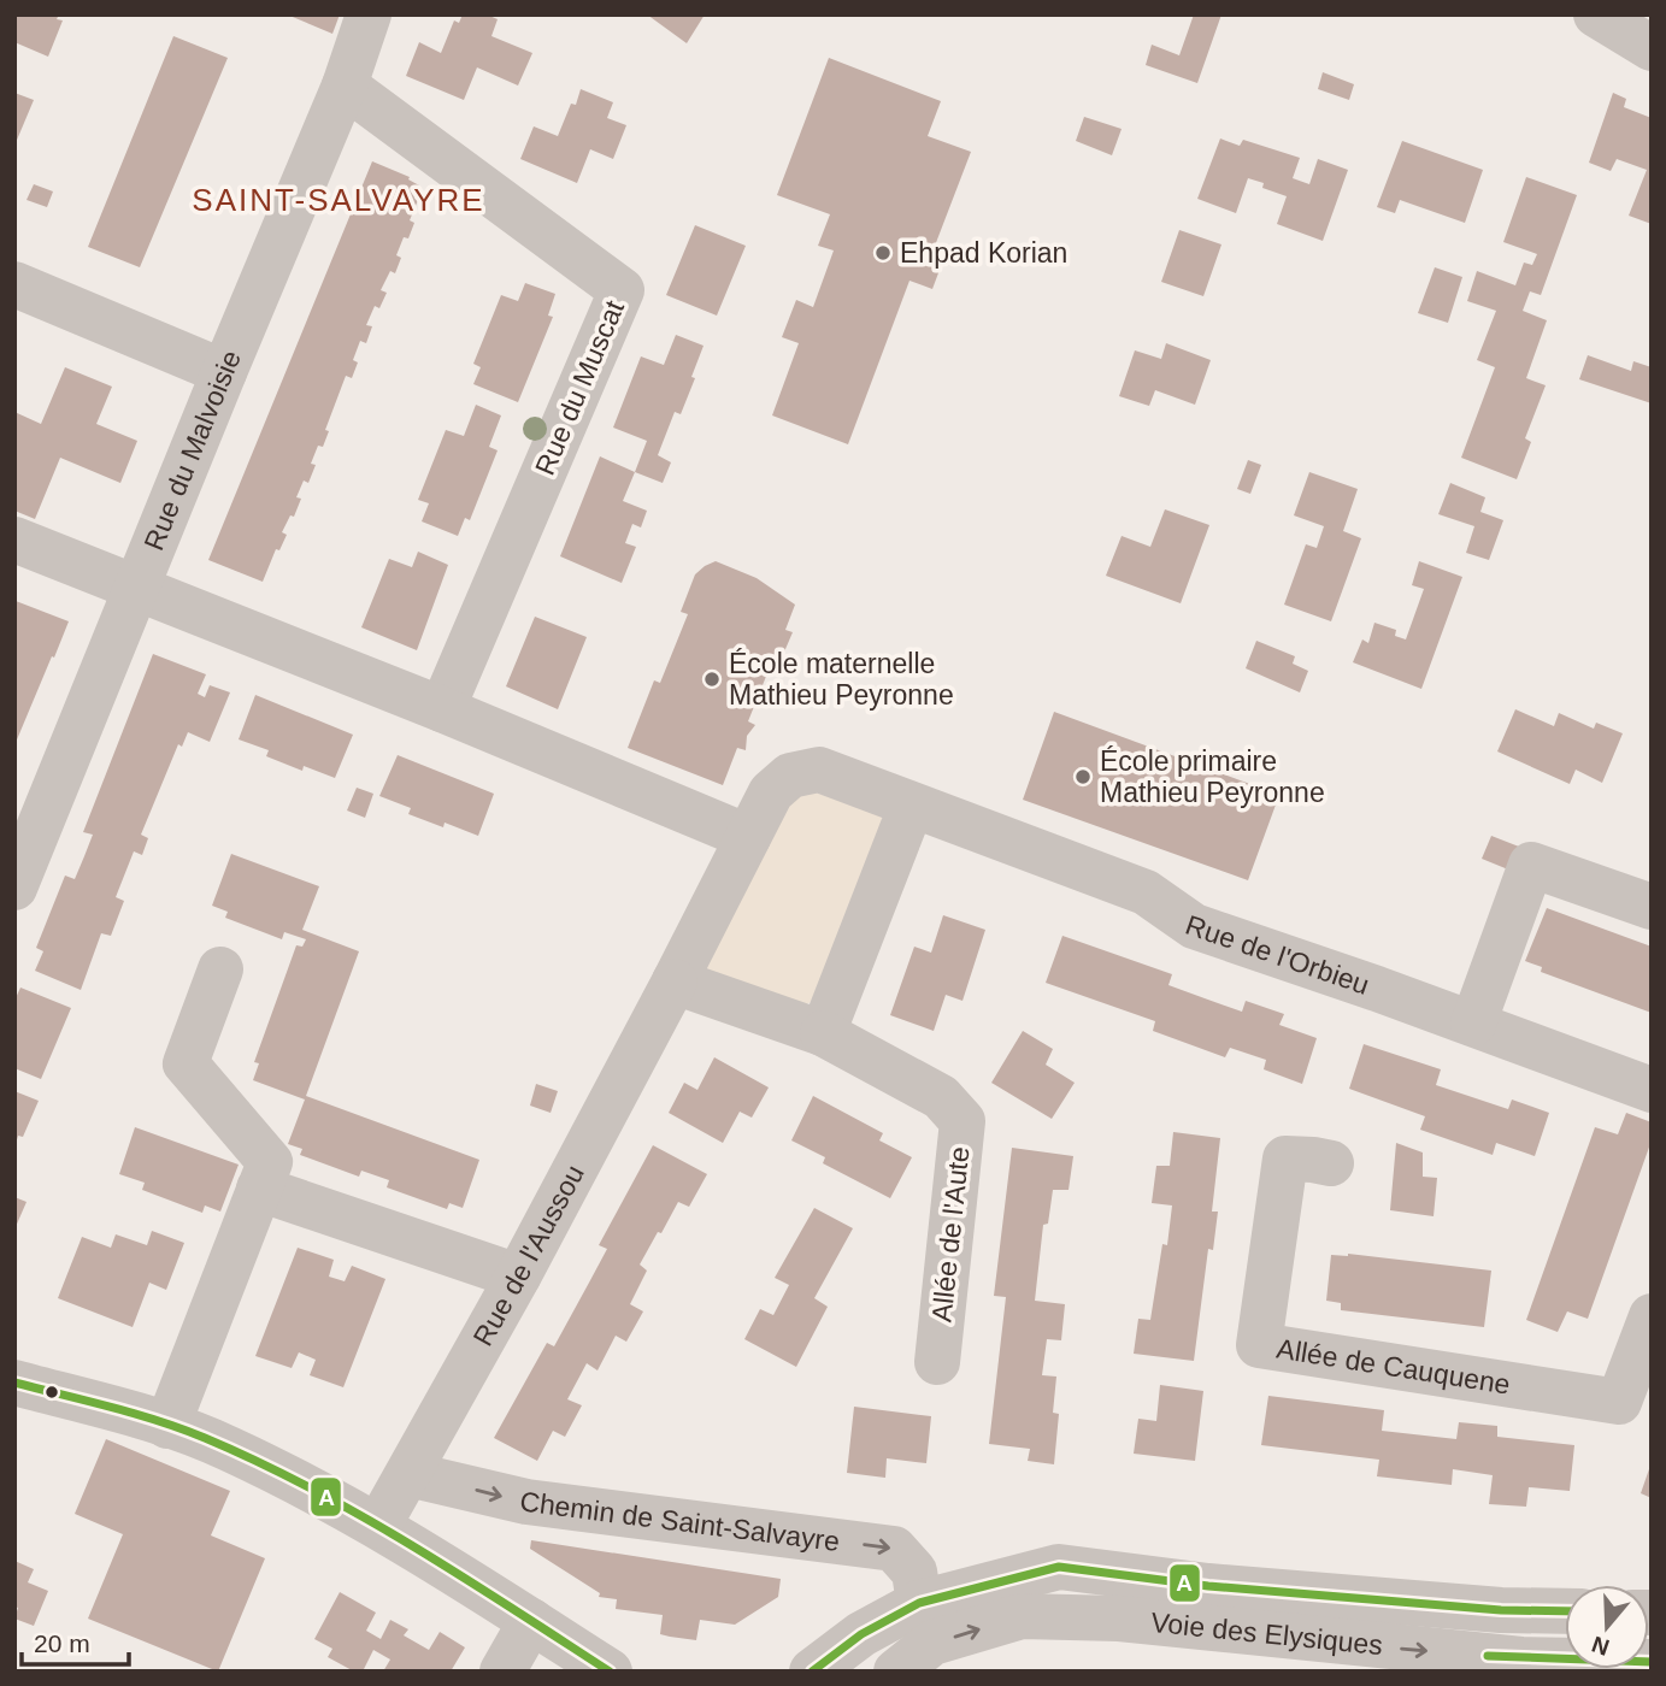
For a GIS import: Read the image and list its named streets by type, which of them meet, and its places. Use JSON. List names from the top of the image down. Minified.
{"streets":{"street":["Rue du Muscat","Rue du Malvoisie","Rue de l'Orbieu","Allée de l'Aute","Rue de l'Aussou","Allée de Cauquene","Chemin de Saint-Salvayre","Voie des Elysiques"]},"crossings":[["Rue du Muscat","Rue du Malvoisie"],["Rue de l'Orbieu","Rue de l'Aussou"],["Allée de l'Aute","Rue de l'Aussou"],["Rue de l'Aussou","Chemin de Saint-Salvayre"],["Chemin de Saint-Salvayre","Voie des Elysiques"]],"districts":["SAINT-SALVAYRE"],"places":["Ehpad Korian","École maternelle Mathieu Peyronne","École primaire Mathieu Peyronne"],"lines":["transit line A"],"scale_bar":"20 m","north":"bottom"}
